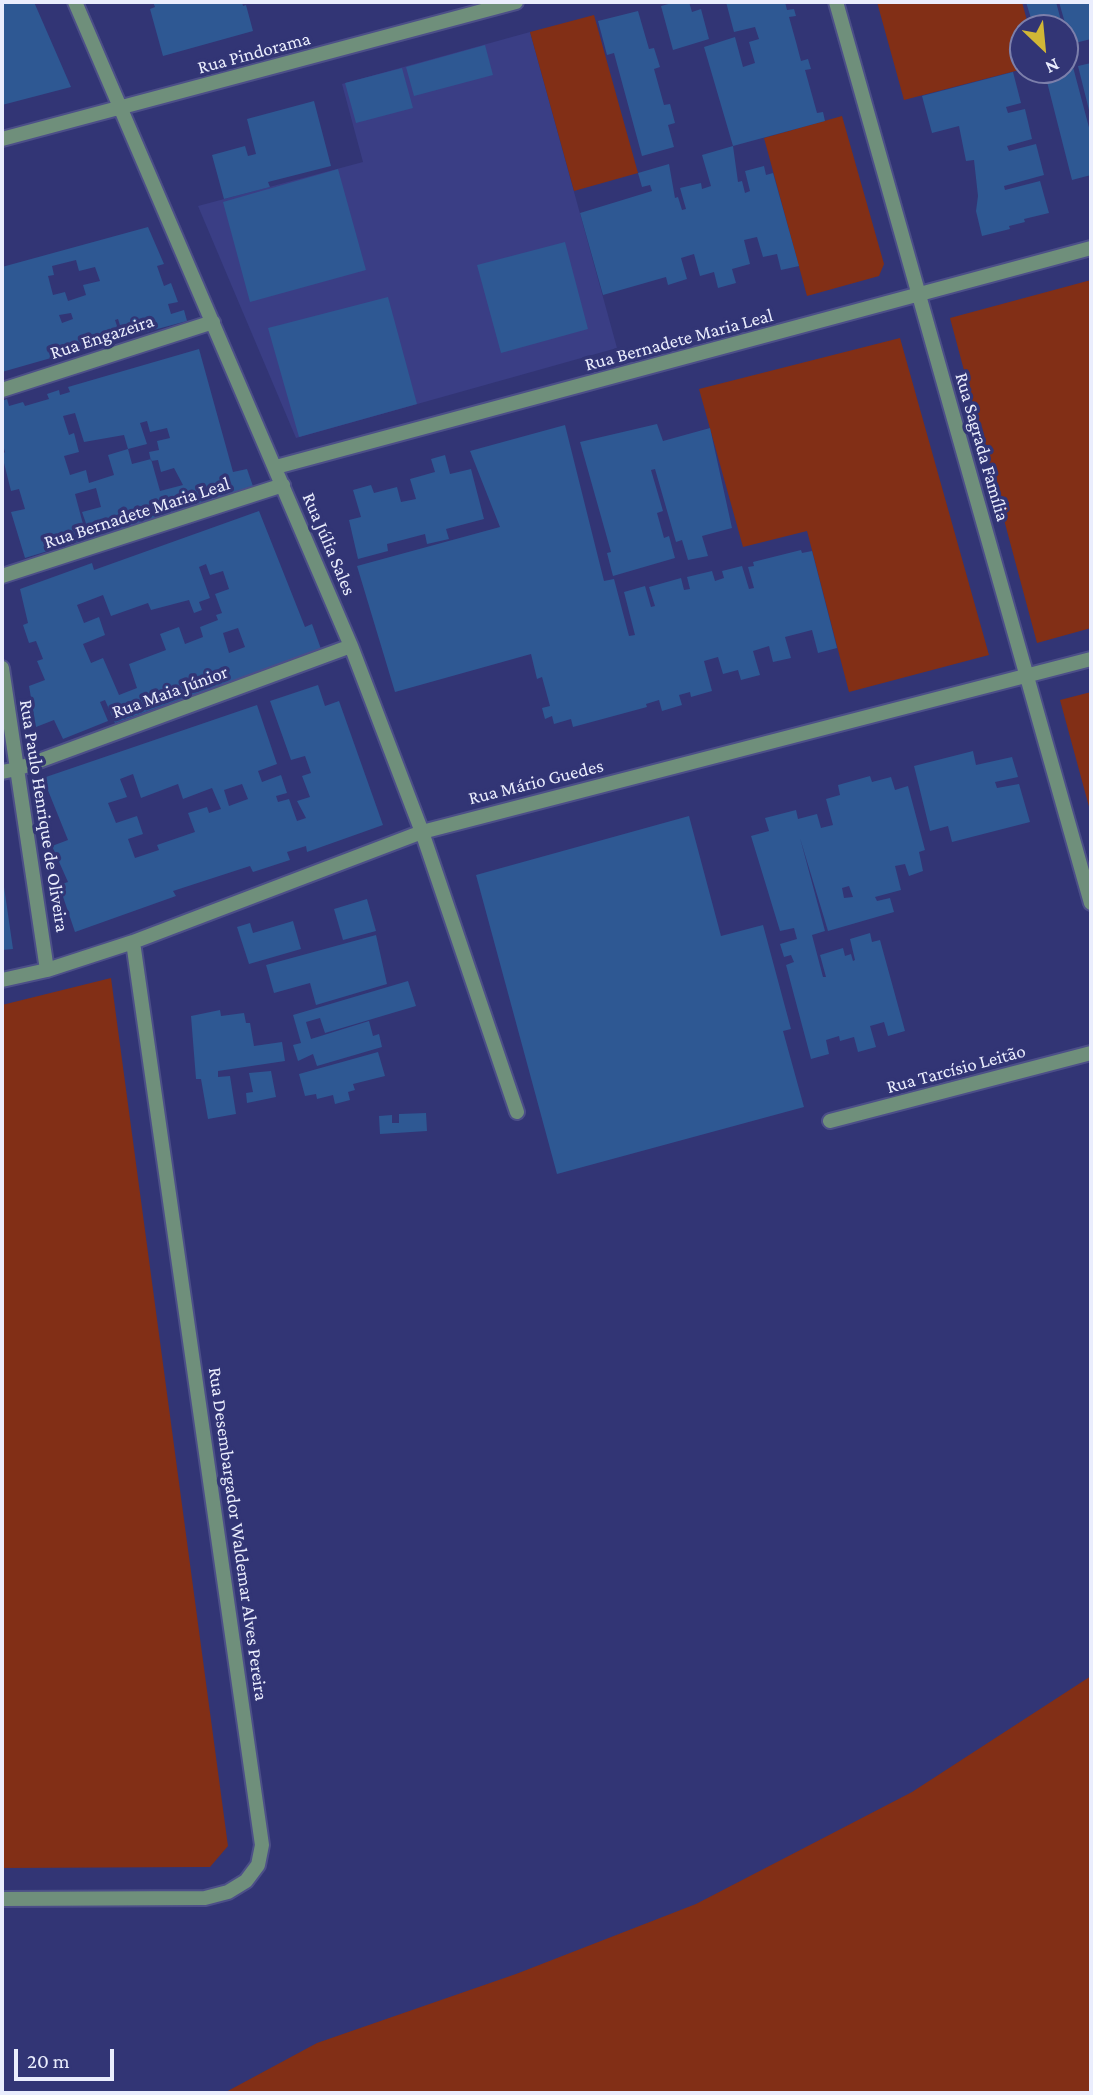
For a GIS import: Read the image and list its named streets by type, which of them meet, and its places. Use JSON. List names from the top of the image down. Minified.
{"streets":{"street":["Rua Pindorama","Rua Engazeira","Rua Bernadete Maria Leal","Rua Sagrada Família","Rua Júlia Sales","Rua Maia Júnior","Rua Mário Guedes","Rua Paulo Henrique de Oliveira","Rua Tarcísio Leitão","Rua Desembargador Waldemar Alves Pereira"]},"crossings":[["Rua Pindorama","Rua Júlia Sales"],["Rua Engazeira","Rua Júlia Sales"],["Rua Bernadete Maria Leal","Rua Sagrada Família"],["Rua Bernadete Maria Leal","Rua Júlia Sales"],["Rua Sagrada Família","Rua Mário Guedes"],["Rua Júlia Sales","Rua Maia Júnior"],["Rua Júlia Sales","Rua Mário Guedes"],["Rua Maia Júnior","Rua Paulo Henrique de Oliveira"],["Rua Mário Guedes","Rua Paulo Henrique de Oliveira"],["Rua Mário Guedes","Rua Desembargador Waldemar Alves Pereira"]],"scale_bar":"20 m","north":"bottom right"}
